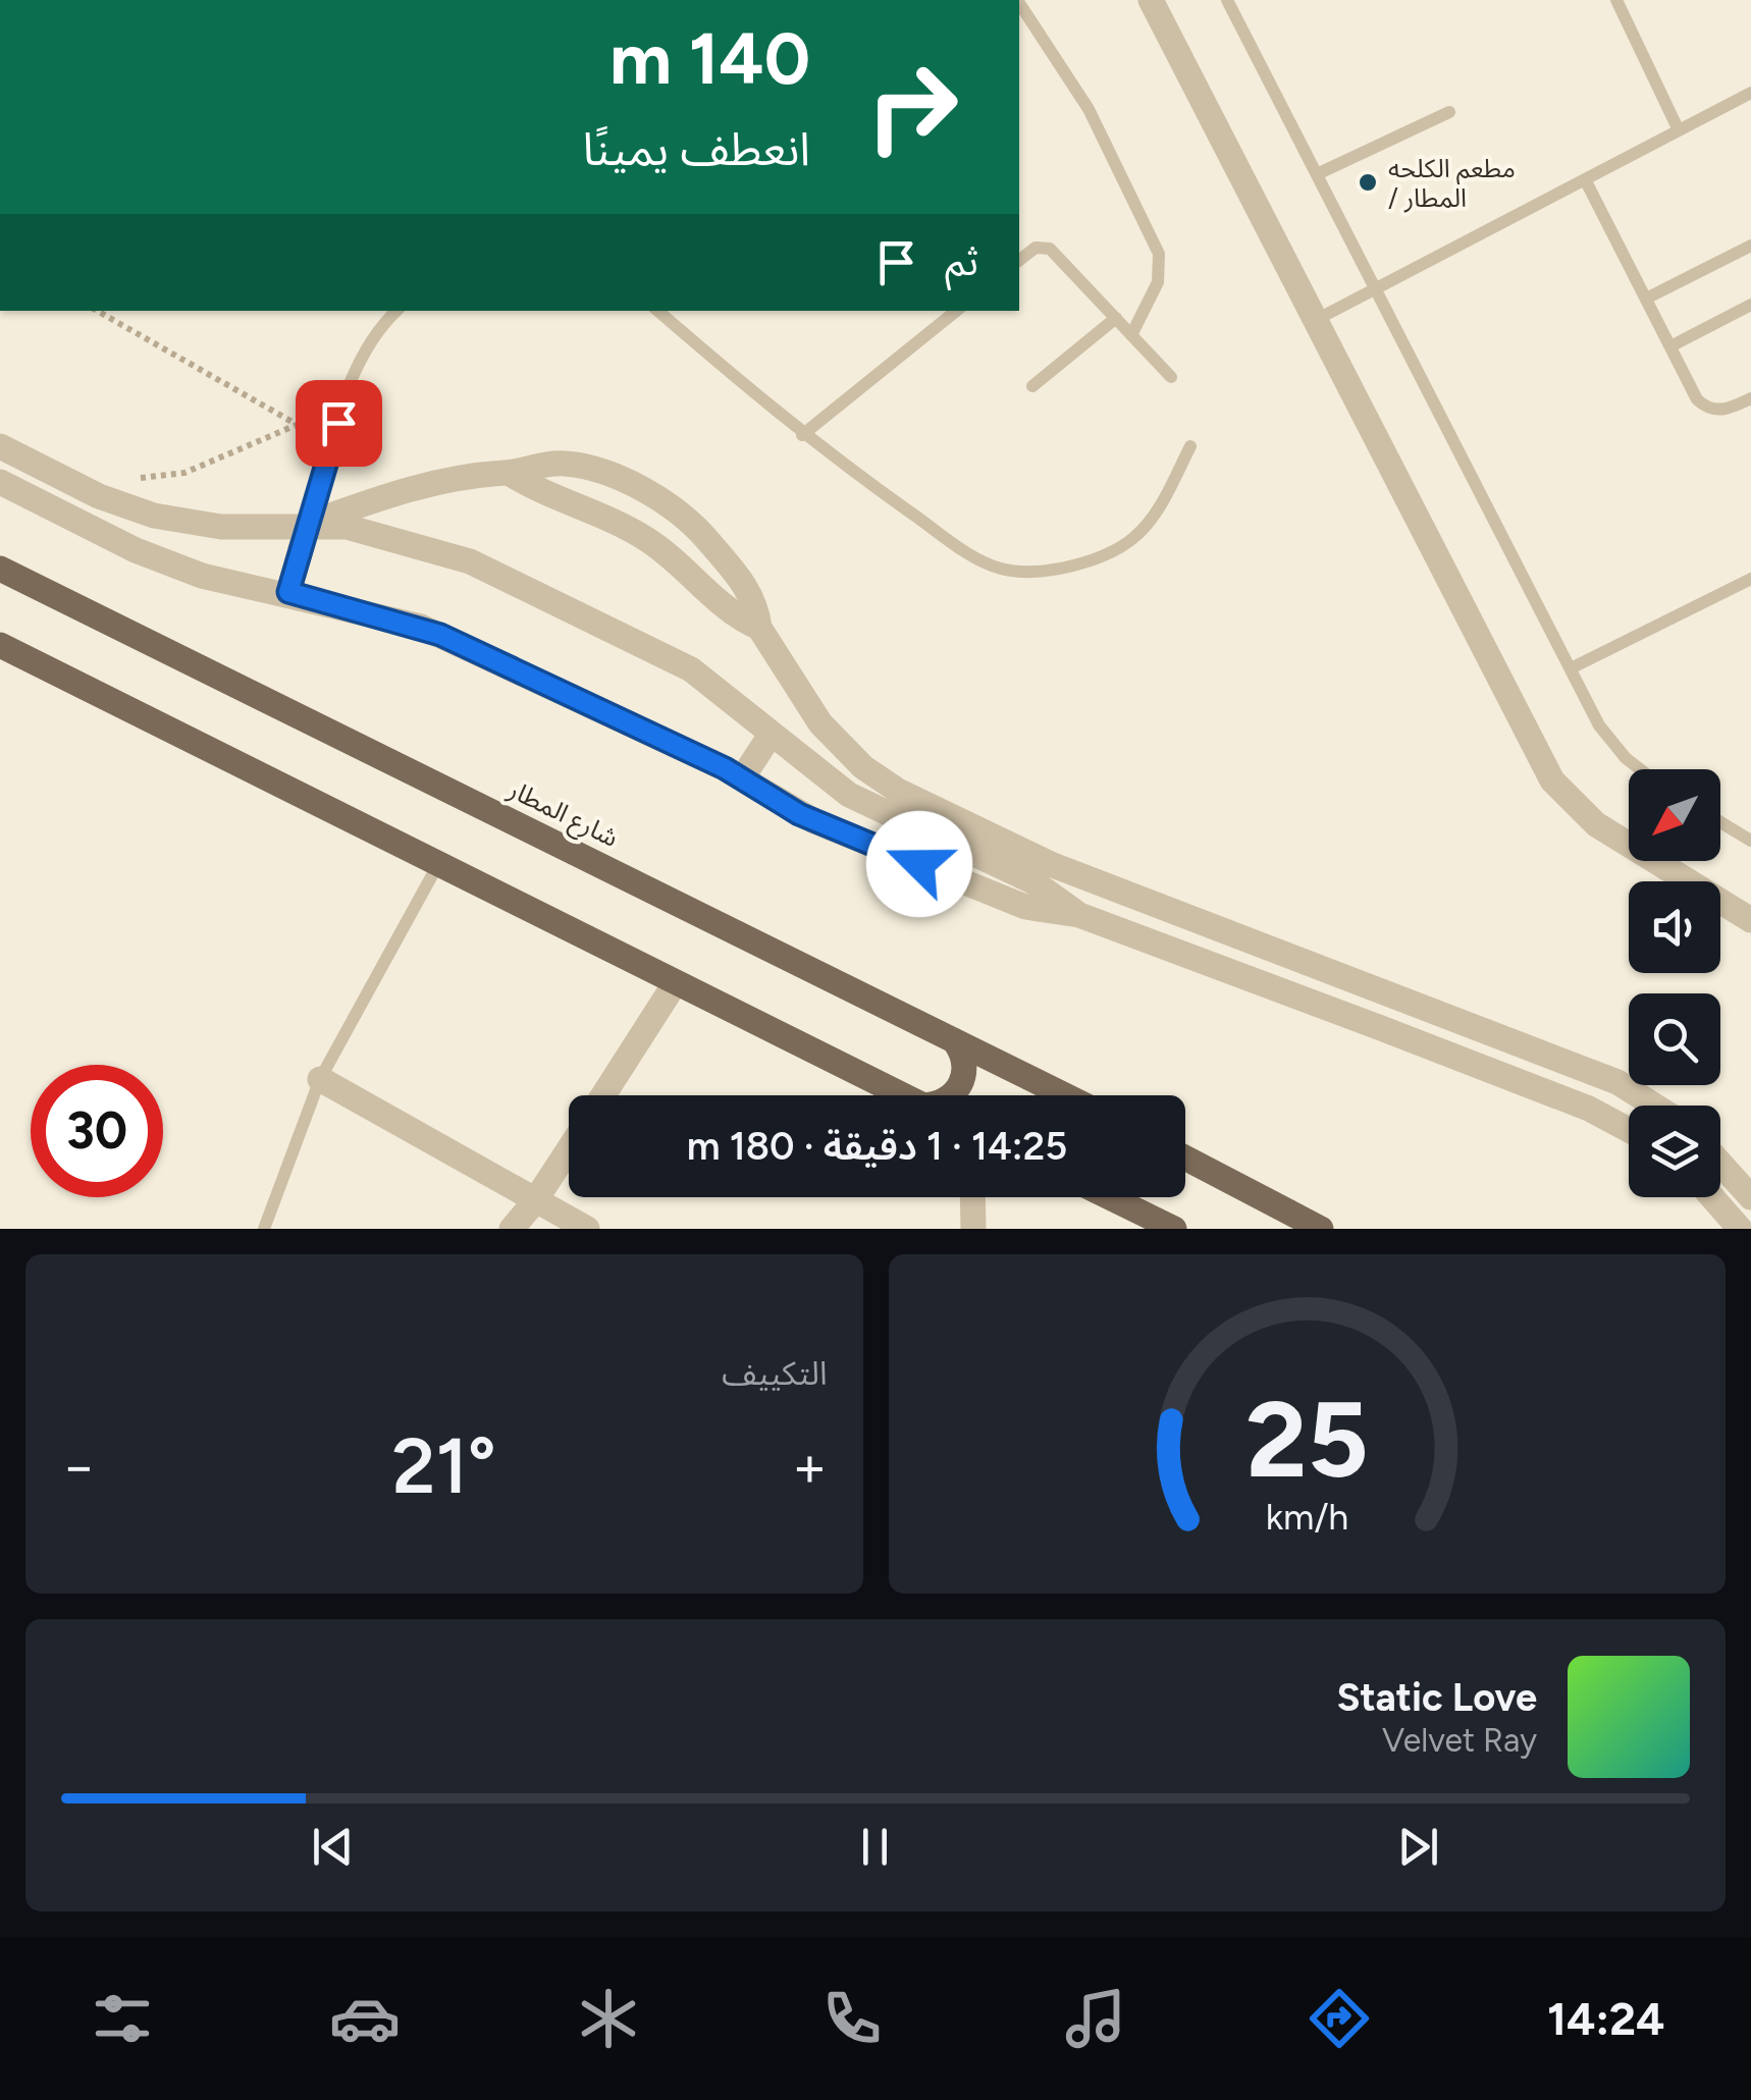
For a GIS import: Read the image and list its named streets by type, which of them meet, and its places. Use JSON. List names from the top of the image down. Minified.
{"streets":{"main road":["شارع المطار"]},"places":["مطعم الكلحه / المطار"],"north":"bottom left","page":{"turn":["140 m","انعطف يمينًا"],"then":"ثم","limit":"30","trip":"14:25 · 1 دقيقة · 180 m","tile":"التكييف","heat":["−","21°","+"],"song":["Static Love","Velvet Ray"],"tabs":"14:24","gauge":["25","km/h"]}}
